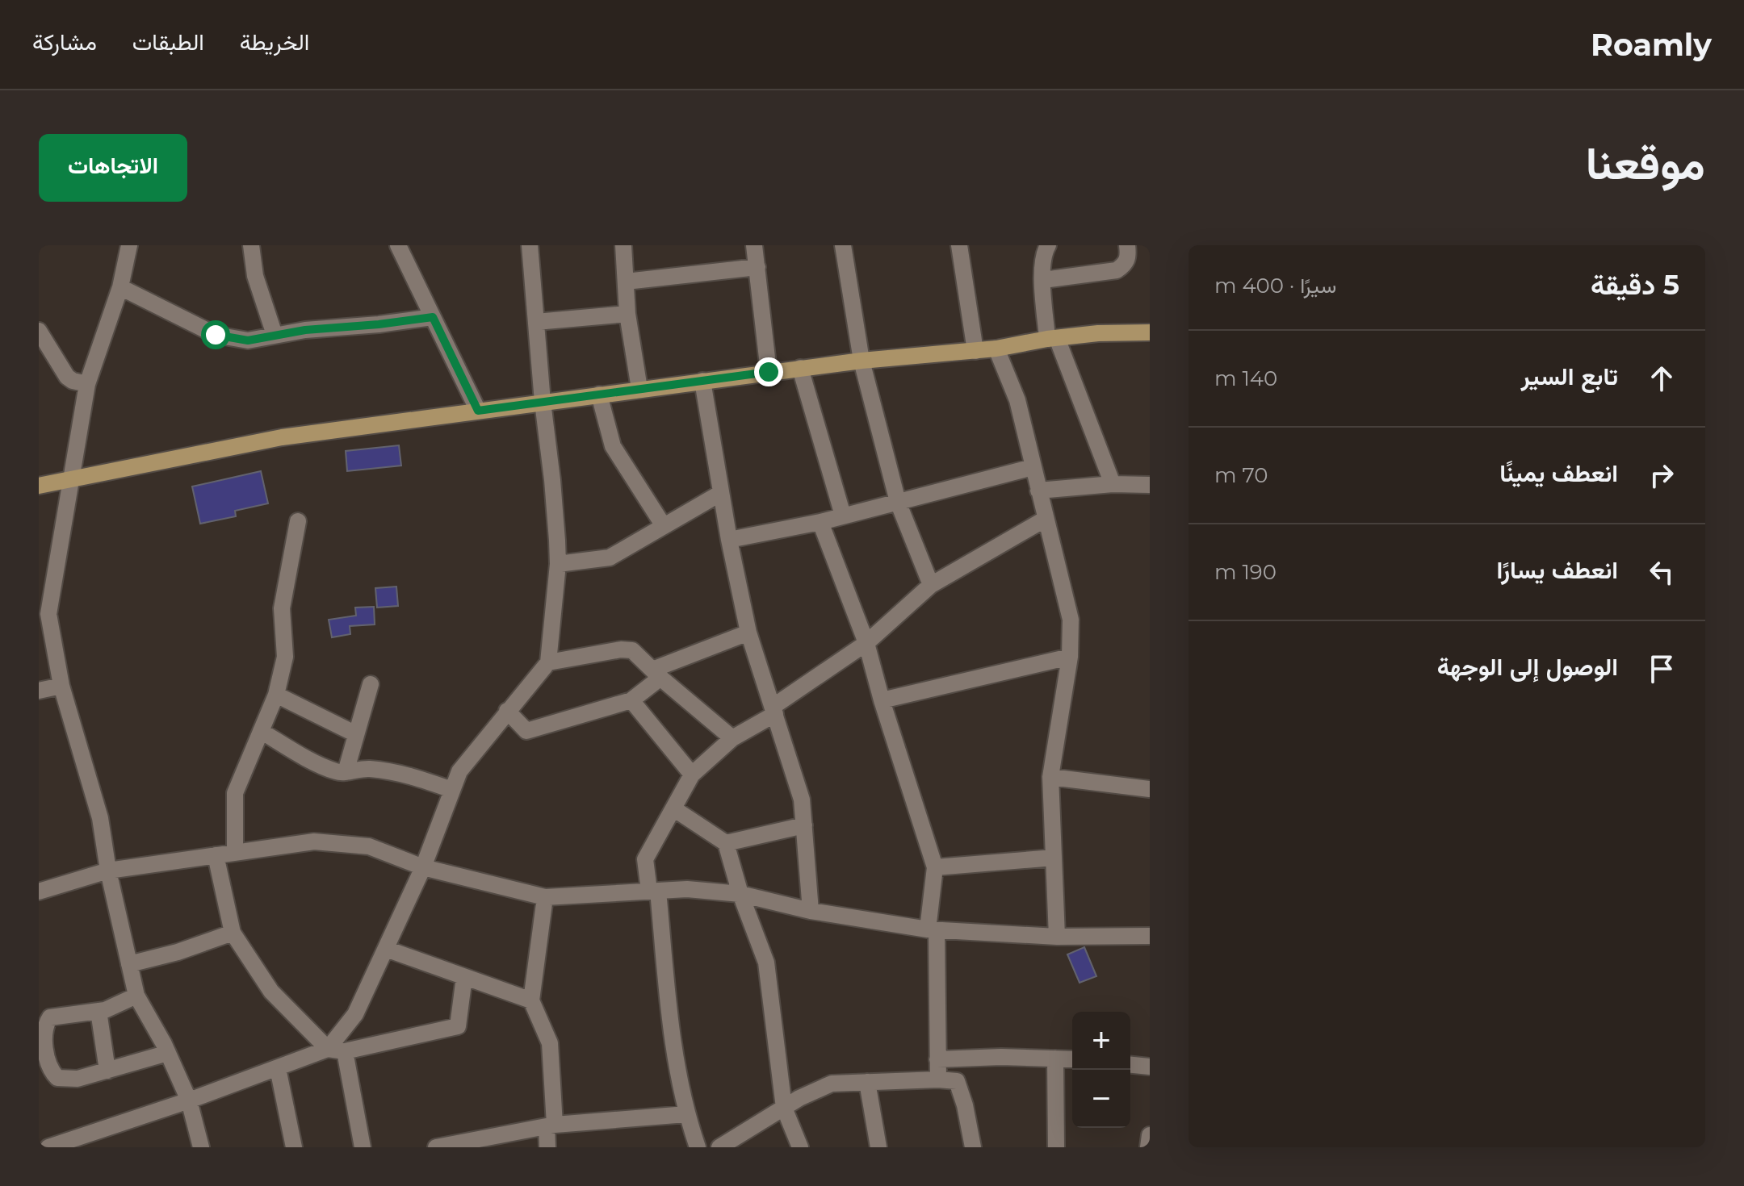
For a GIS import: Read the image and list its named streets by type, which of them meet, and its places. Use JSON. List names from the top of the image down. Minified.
{"page":{"header":"Roamly","nav":["الخريطة","الطبقات","مشاركة"],"title":"موقعنا","buttons":"الاتجاهات","heading":["5 دقيقة","سيرًا · 400 m"],"list":[["تابع السير","140 m"],["انعطف يمينًا","70 m"],["انعطف يسارًا","190 m"],"الوصول إلى الوجهة"],"map_buttons":["+","−"]}}
